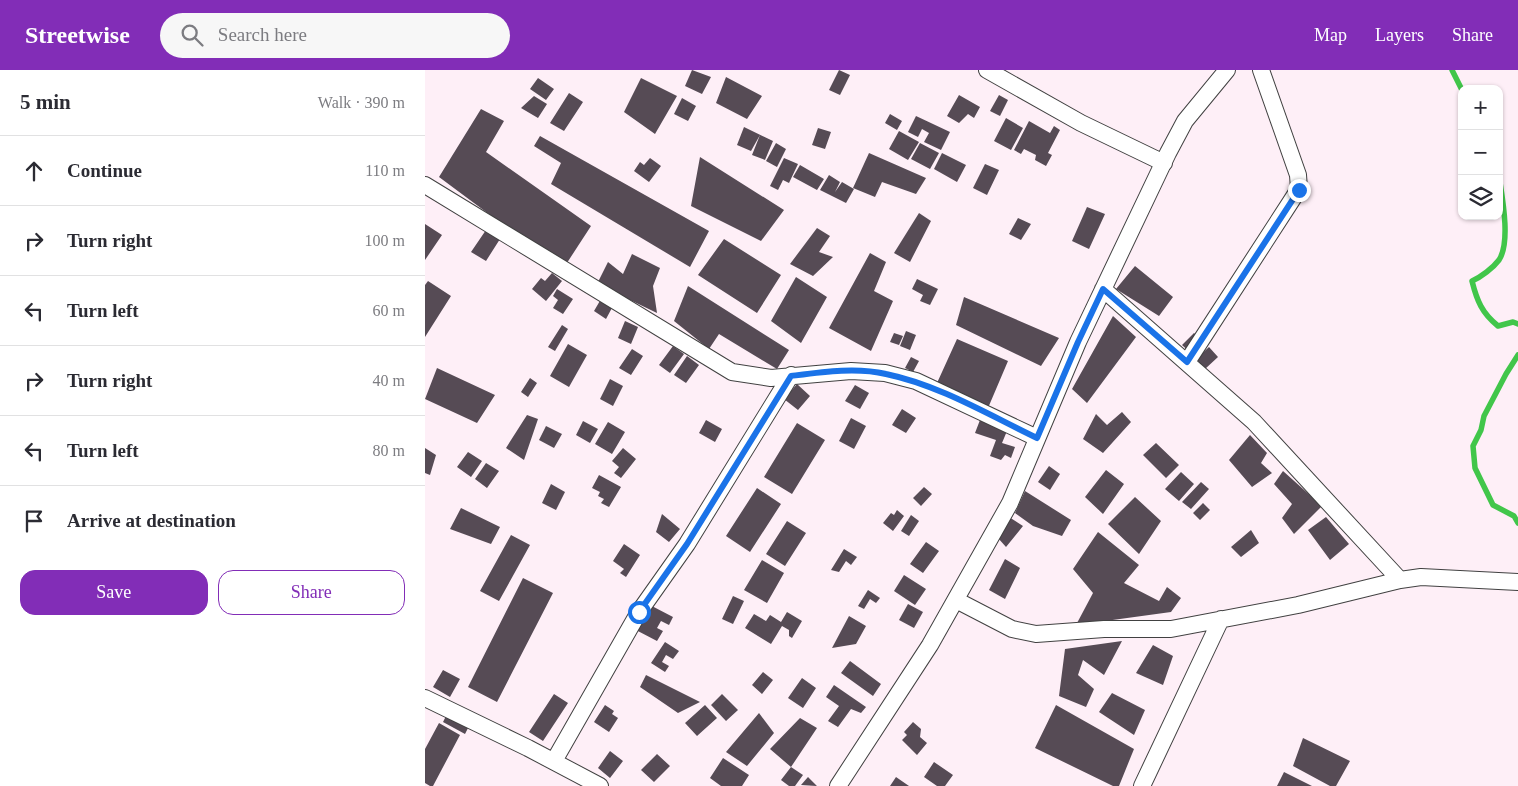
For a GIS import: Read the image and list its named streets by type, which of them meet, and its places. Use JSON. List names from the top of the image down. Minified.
{"page":{"header":"Streetwise","search":"Search here","nav":["Map","Layers","Share"],"heading":["5 min","Walk · 390 m"],"map_buttons":["+","−"],"list":[["Continue","110 m"],["Turn right","100 m"],["Turn left","60 m"],["Turn right","40 m"],["Turn left","80 m"],"Arrive at destination"],"buttons":["Save","Share"]}}
